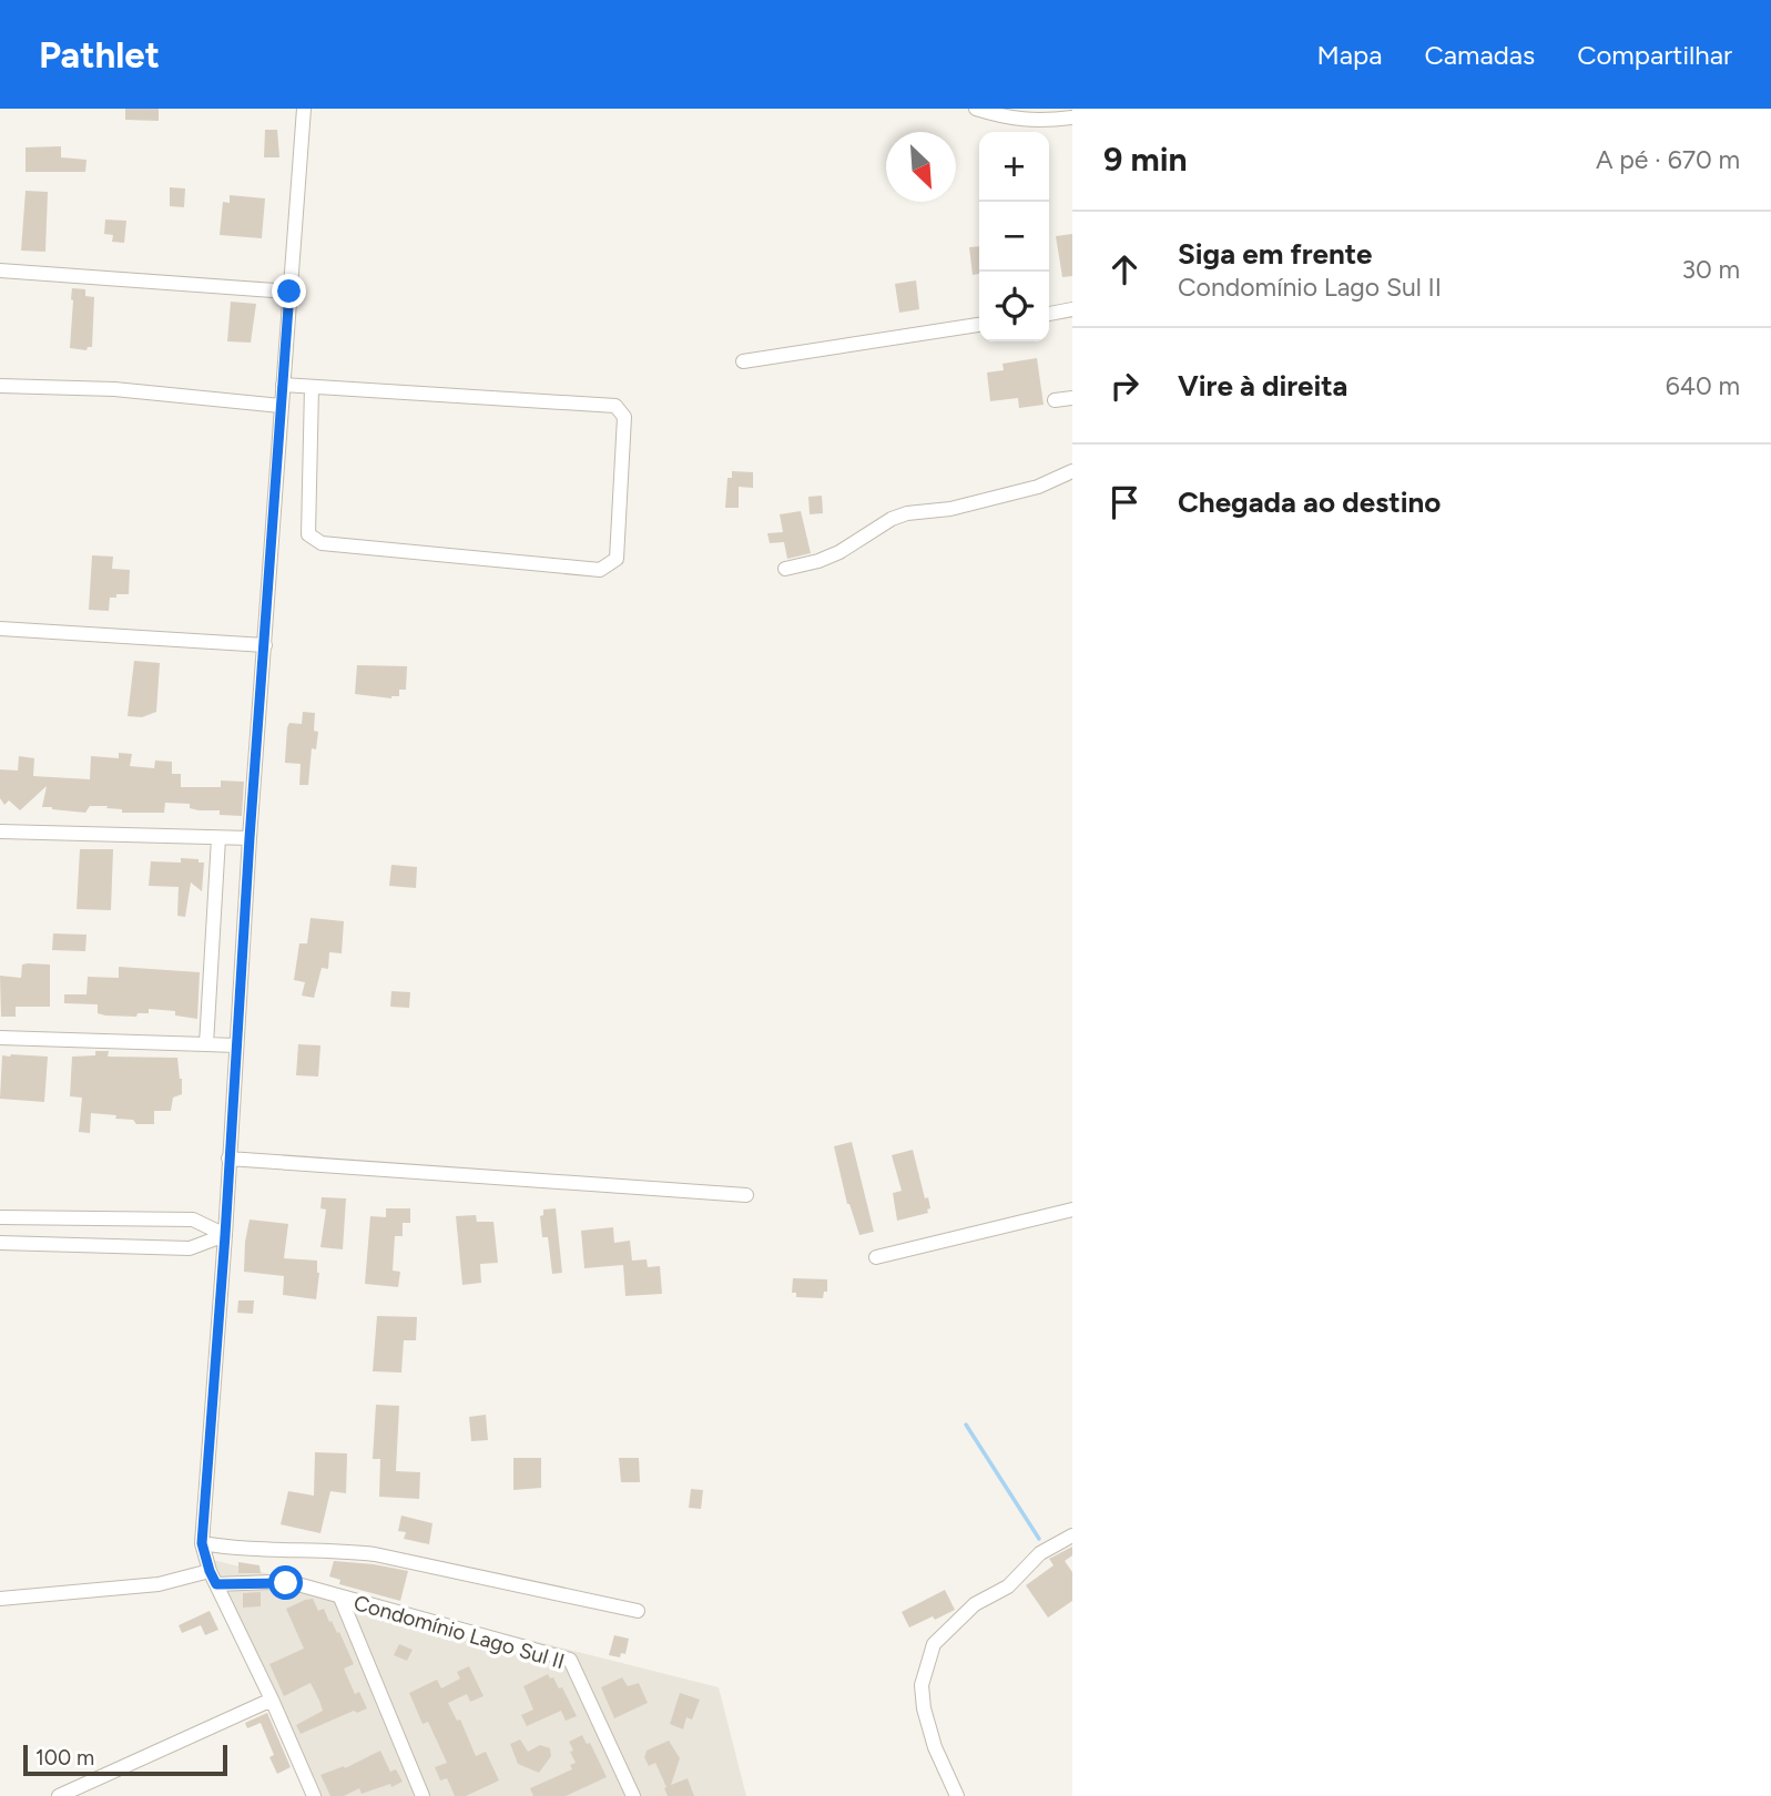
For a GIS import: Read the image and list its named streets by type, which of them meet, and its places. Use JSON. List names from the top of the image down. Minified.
{"streets":{"street":["Condomínio Lago Sul II"]},"scale_bar":"100 m","north":"bottom right","page":{"header":"Pathlet","nav":["Mapa","Camadas","Compartilhar"],"heading":["9 min","A pé · 670 m"],"map_buttons":["+","−"],"list":[["Siga em frente","Condomínio Lago Sul II","30 m"],["Vire à direita","640 m"],"Chegada ao destino"],"scale":"100 m"}}
